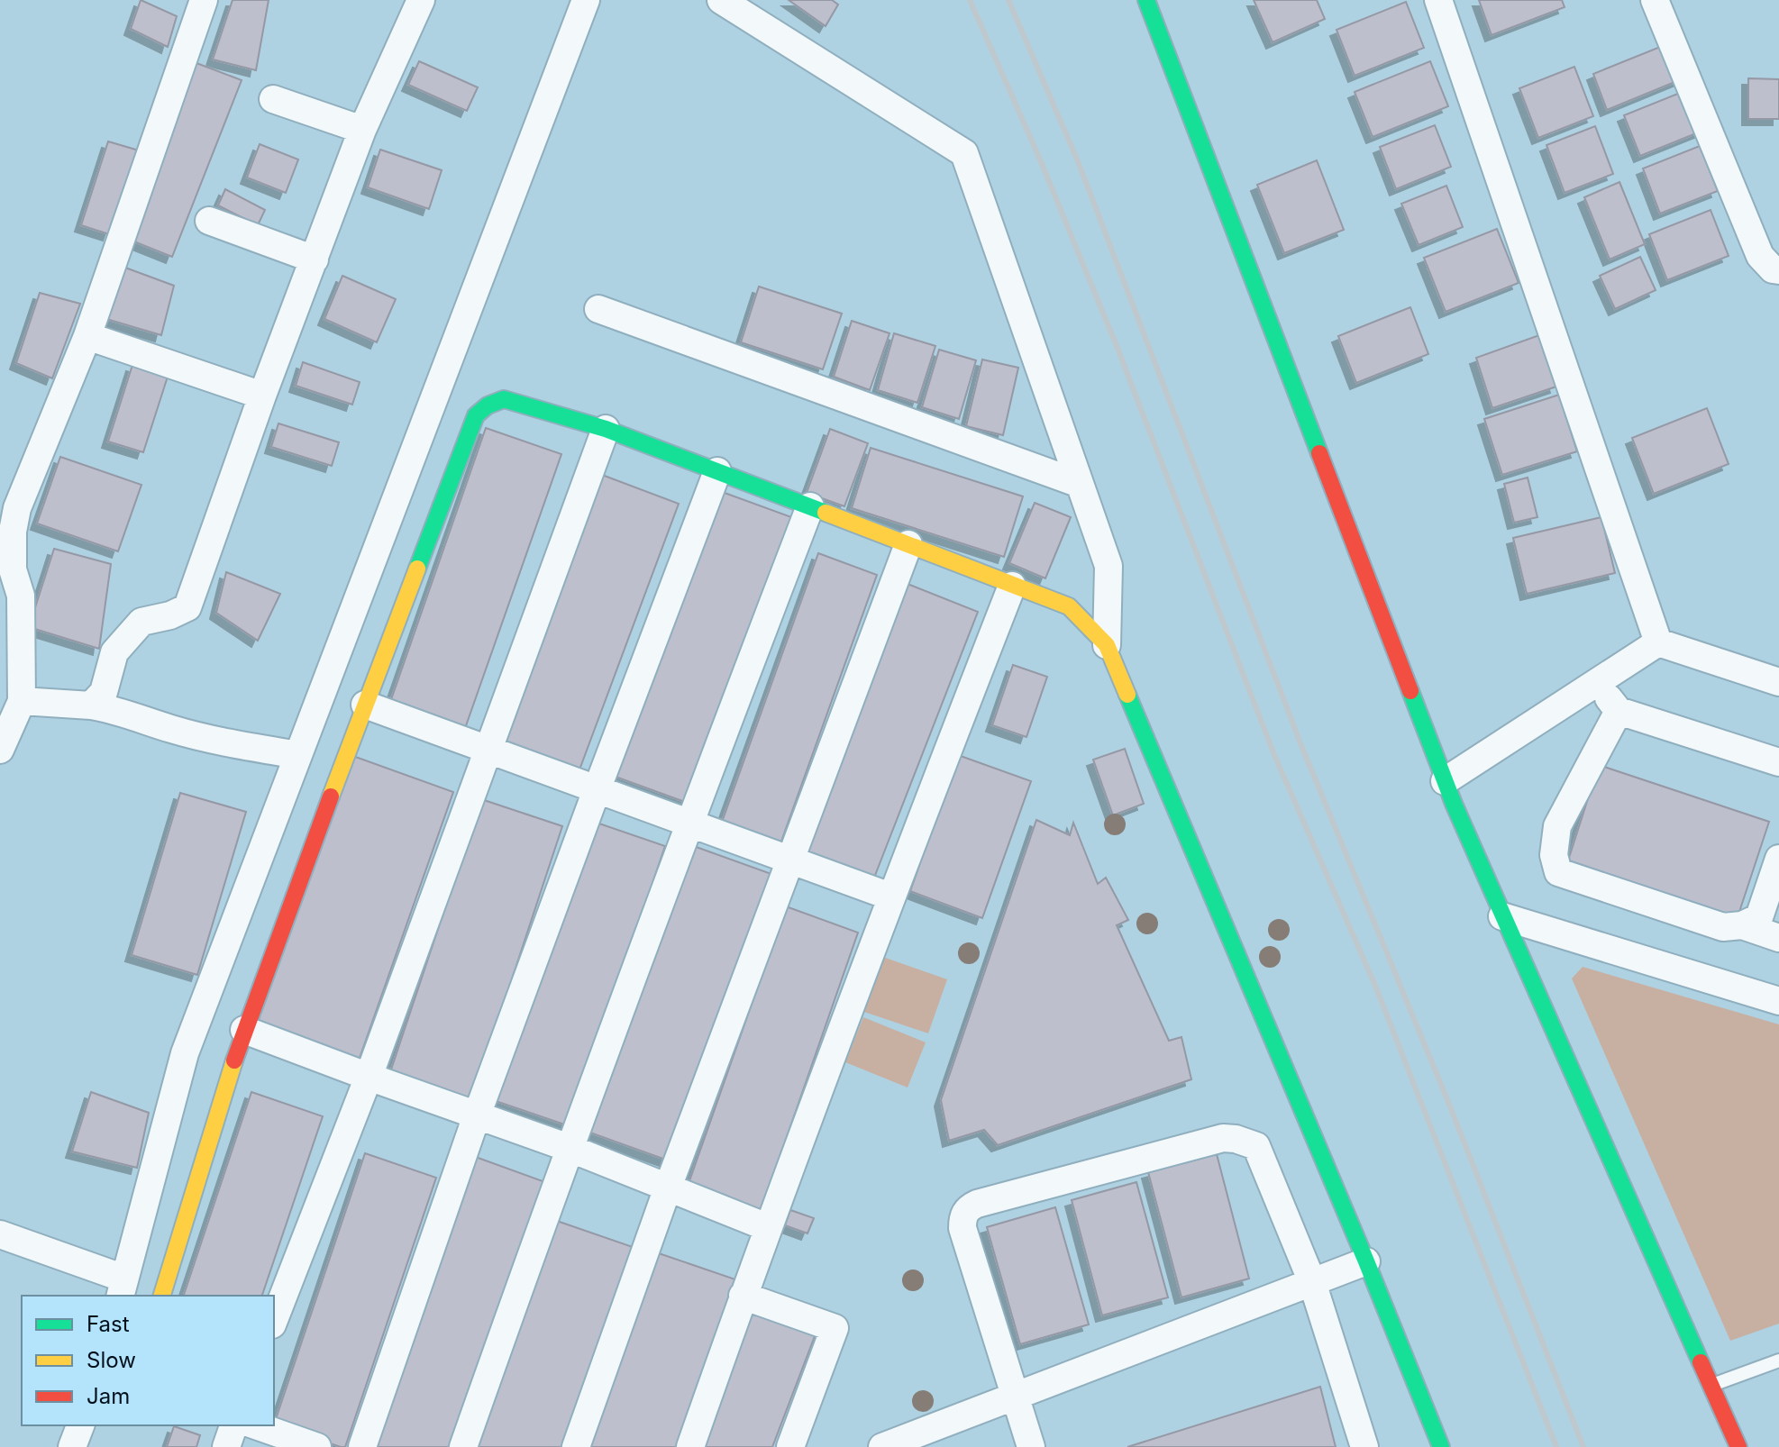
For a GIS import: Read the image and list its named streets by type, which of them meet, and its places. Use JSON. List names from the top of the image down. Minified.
{"legend":["Fast","Slow","Jam"]}
